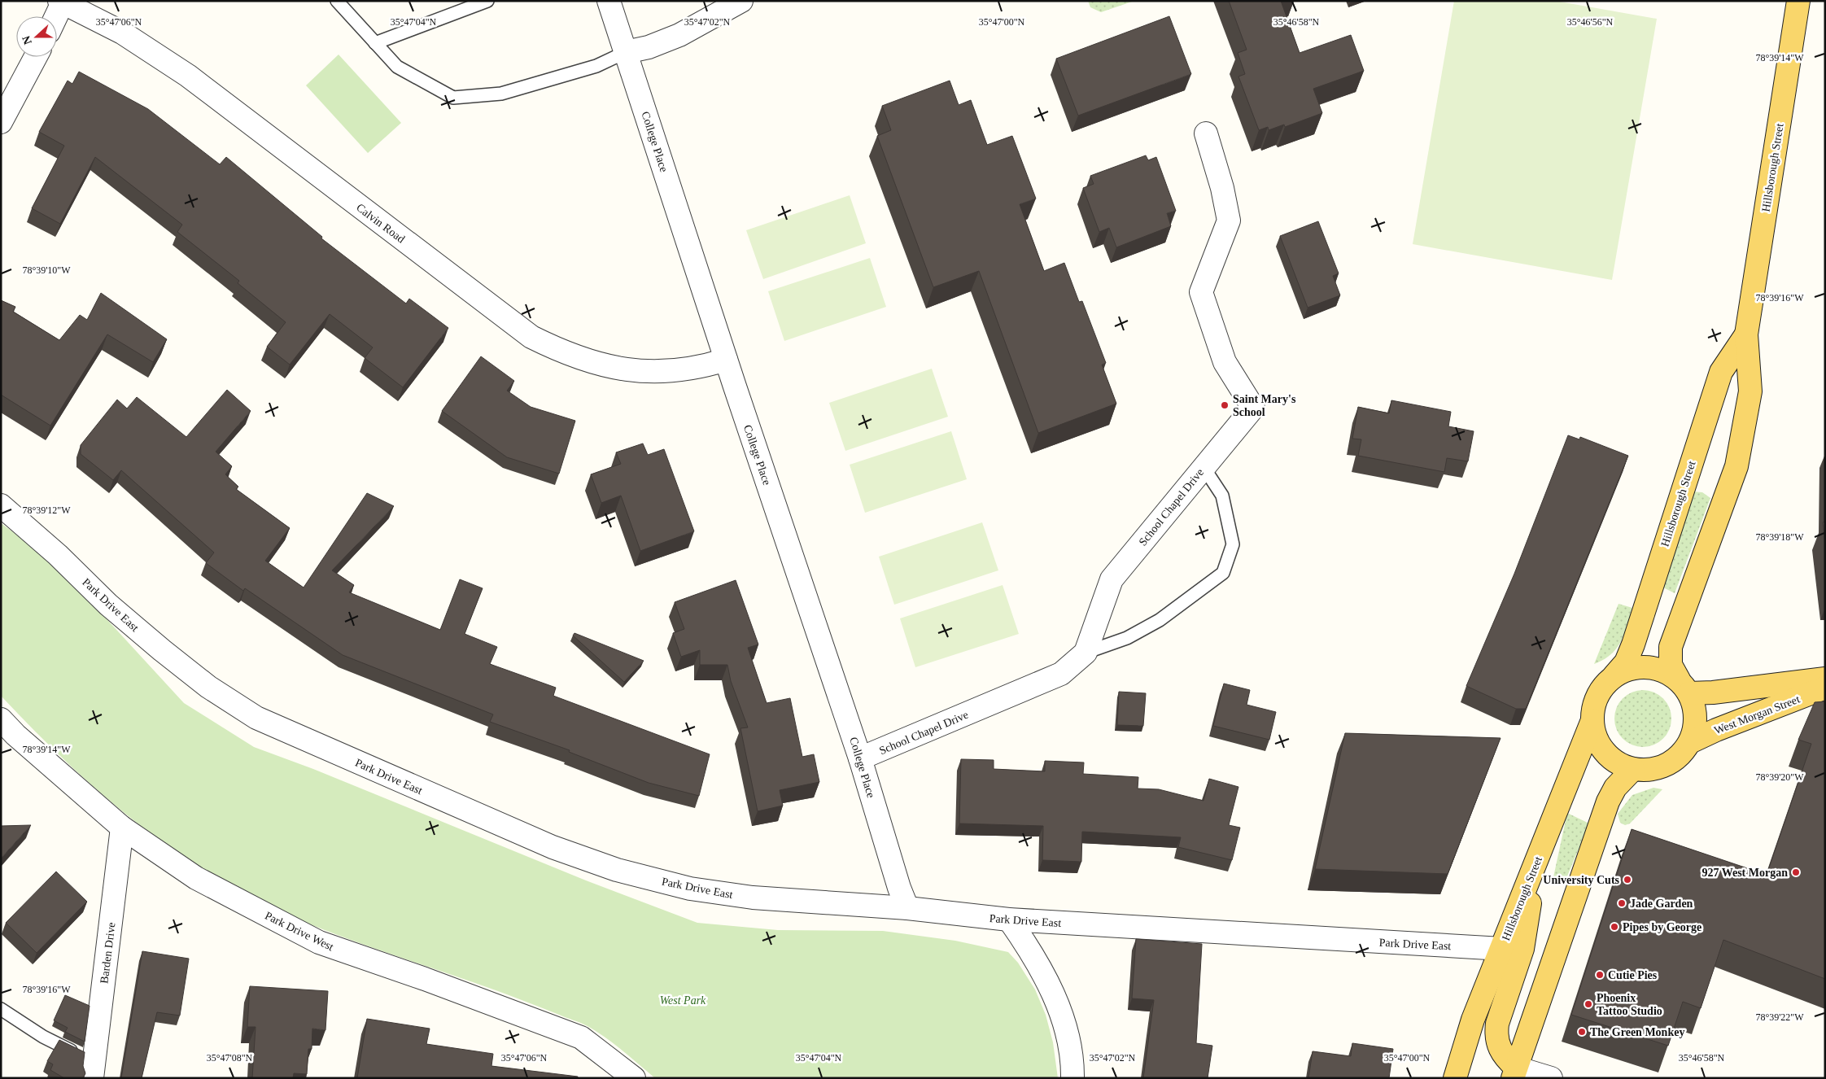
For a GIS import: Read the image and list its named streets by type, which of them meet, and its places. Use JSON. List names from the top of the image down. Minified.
{"streets":{"main road":["Hillsborough Street","West Morgan Street"],"street":["College Place","Calvin Road","School Chapel Drive","Park Drive East","Park Drive West","Barden Drive"]},"crossings":[["College Place","Calvin Road"],["College Place","School Chapel Drive"],["College Place","Park Drive East"],["Hillsborough Street","Park Drive East"],["Hillsborough Street","West Morgan Street"],["Park Drive West","Barden Drive"]],"parks":["West Park"],"places":["Saint Mary's School","927 West Morgan","University Cuts","Jade Garden","Pipes by George","Cutie Pies","Phoenix Tattoo Studio","The Green Monkey"],"north":"left","coordinates":["35°47'06\"N","35°47'04\"N","35°47'02\"N","35°47'00\"N","35°46'58\"N","35°46'56\"N","78°39'14\"W","78°39'10\"W","78°39'16\"W","78°39'12\"W","78°39'18\"W","78°39'20\"W","78°39'22\"W","35°47'08\"N"]}
